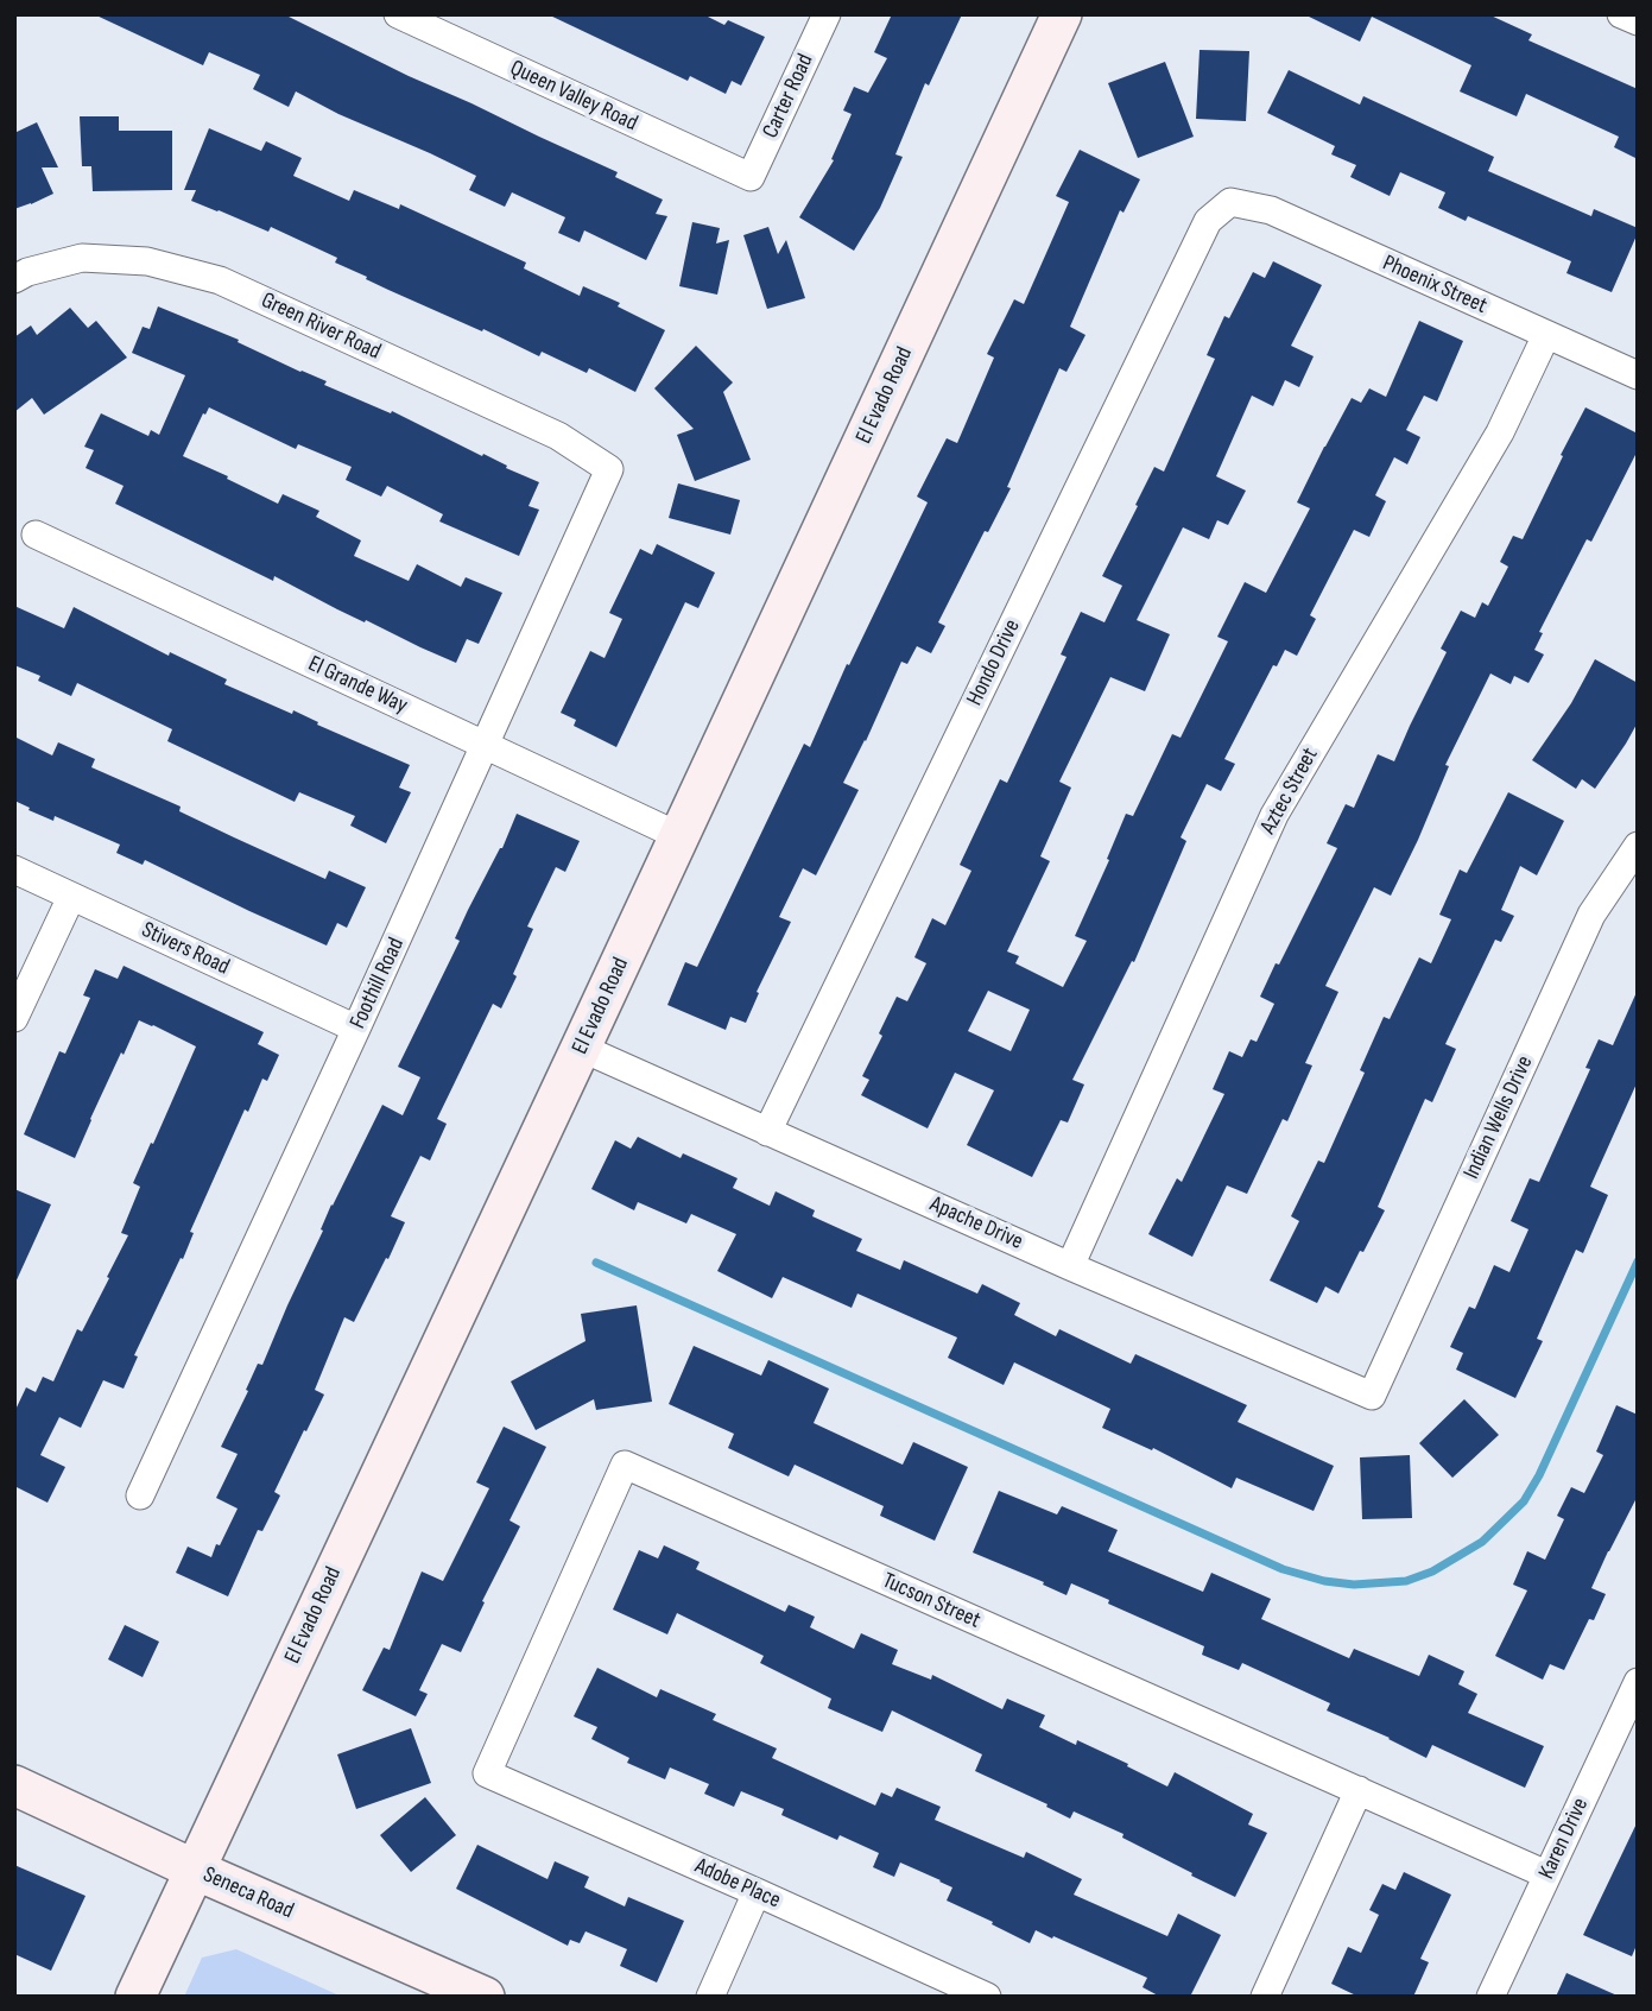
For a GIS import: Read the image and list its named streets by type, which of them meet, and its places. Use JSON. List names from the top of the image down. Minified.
{"streets":{"main road":["El Evado Road","Seneca Road"],"street":["Queen Valley Road","Carter Road","Phoenix Street","Green River Road","Hondo Drive","El Grande Way","Aztec Street","Stivers Road","Foothill Road","Indian Wells Drive","Apache Drive","Tucson Street","Karen Drive","Adobe Place"]},"crossings":[["Queen Valley Road","Carter Road"],["Phoenix Street","Hondo Drive"],["Phoenix Street","Aztec Street"],["Green River Road","Foothill Road"],["El Evado Road","El Grande Way"],["El Evado Road","Apache Drive"],["El Evado Road","Seneca Road"],["Hondo Drive","Apache Drive"],["El Grande Way","Foothill Road"],["Aztec Street","Apache Drive"],["Stivers Road","Foothill Road"],["Indian Wells Drive","Apache Drive"],["Tucson Street","Karen Drive"],["Tucson Street","Adobe Place"]]}
